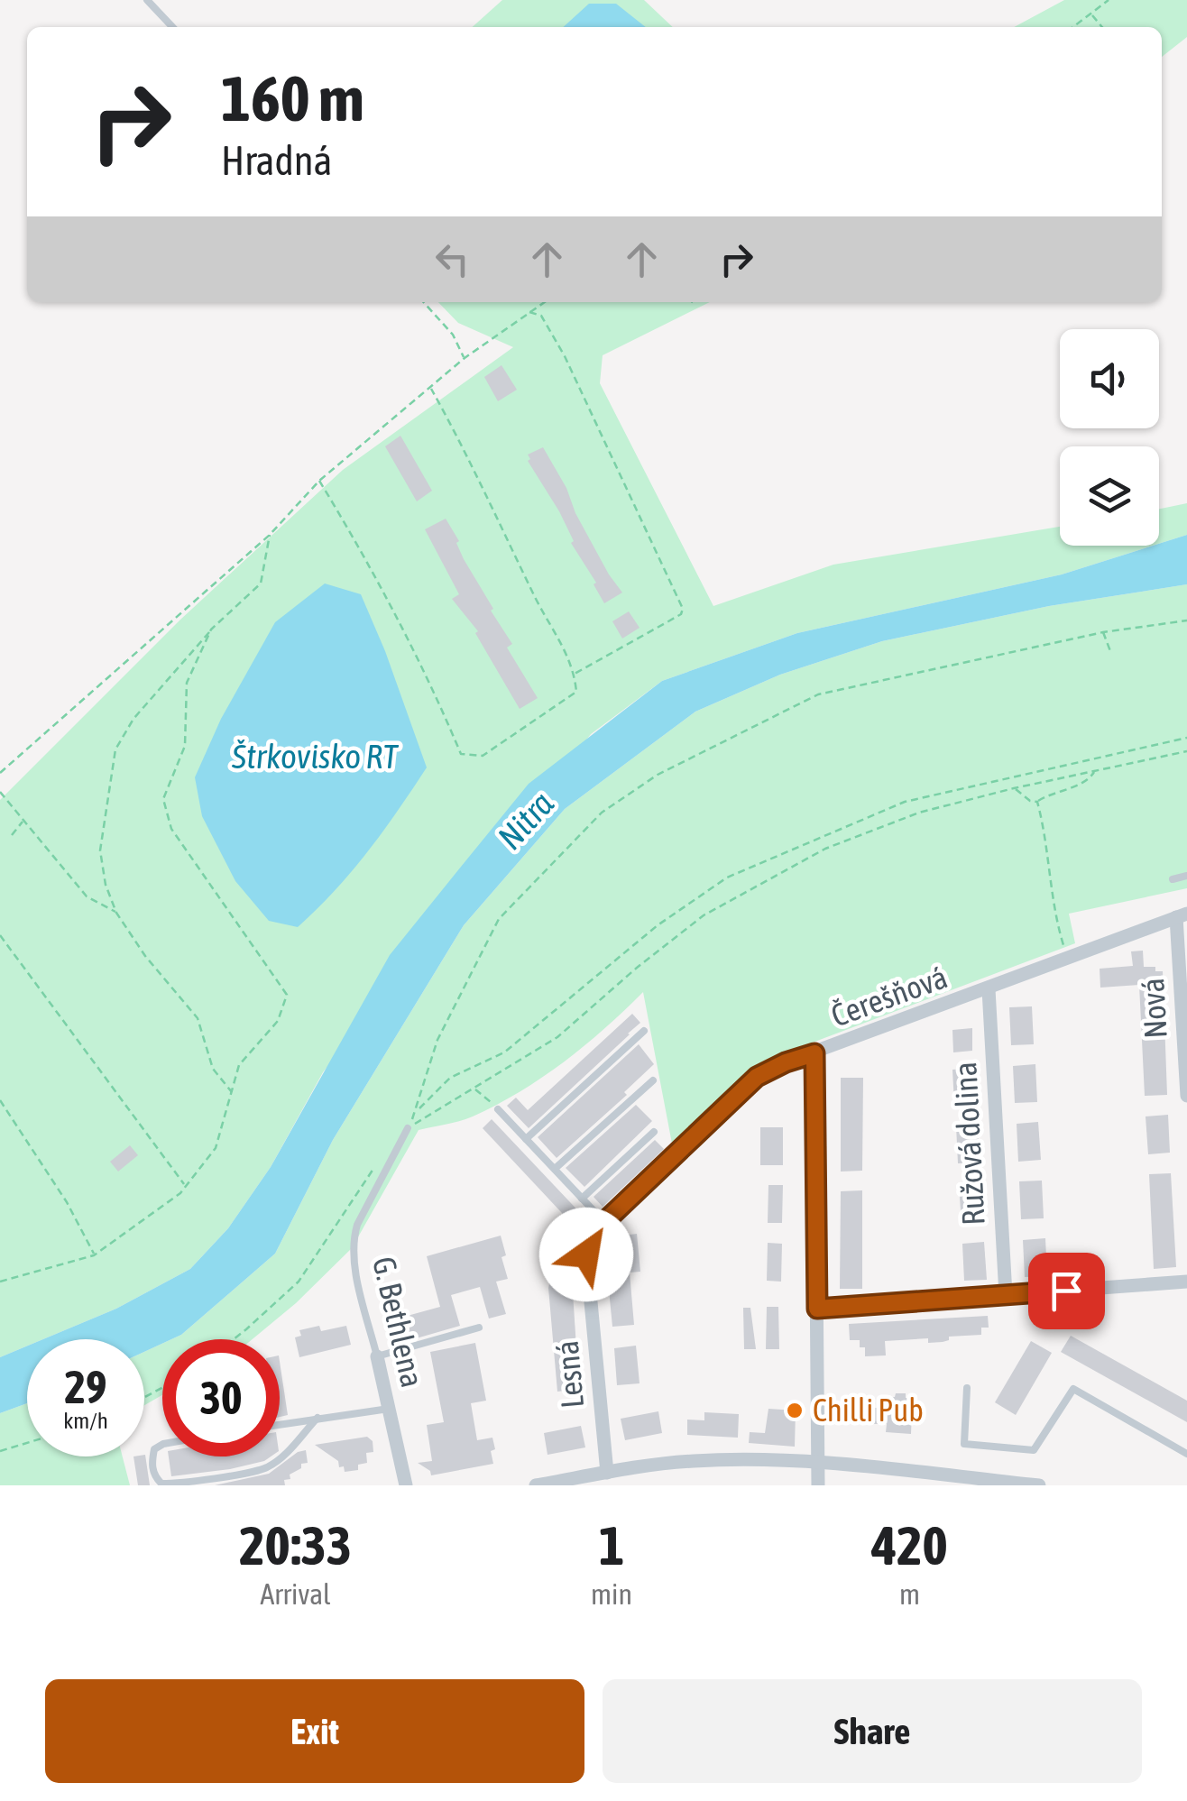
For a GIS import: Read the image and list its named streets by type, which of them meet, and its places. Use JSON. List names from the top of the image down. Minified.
{"streets":{"street":["Čerešňová","Nová","Ružová dolina","G. Bethlena","Lesná"]},"crossings":[["Čerešňová","Nová"],["Čerešňová","Ružová dolina"],["Čerešňová","Lesná"]],"water":["Štrkovisko RT","Nitra"],"places":["Chilli Pub"],"page":{"turn":["160 m","Hradná"],"speed":"29 km/h","limit":"30","eta":["20:33","Arrival","1","min","420","m"],"buttons":["Exit","Share"]}}
